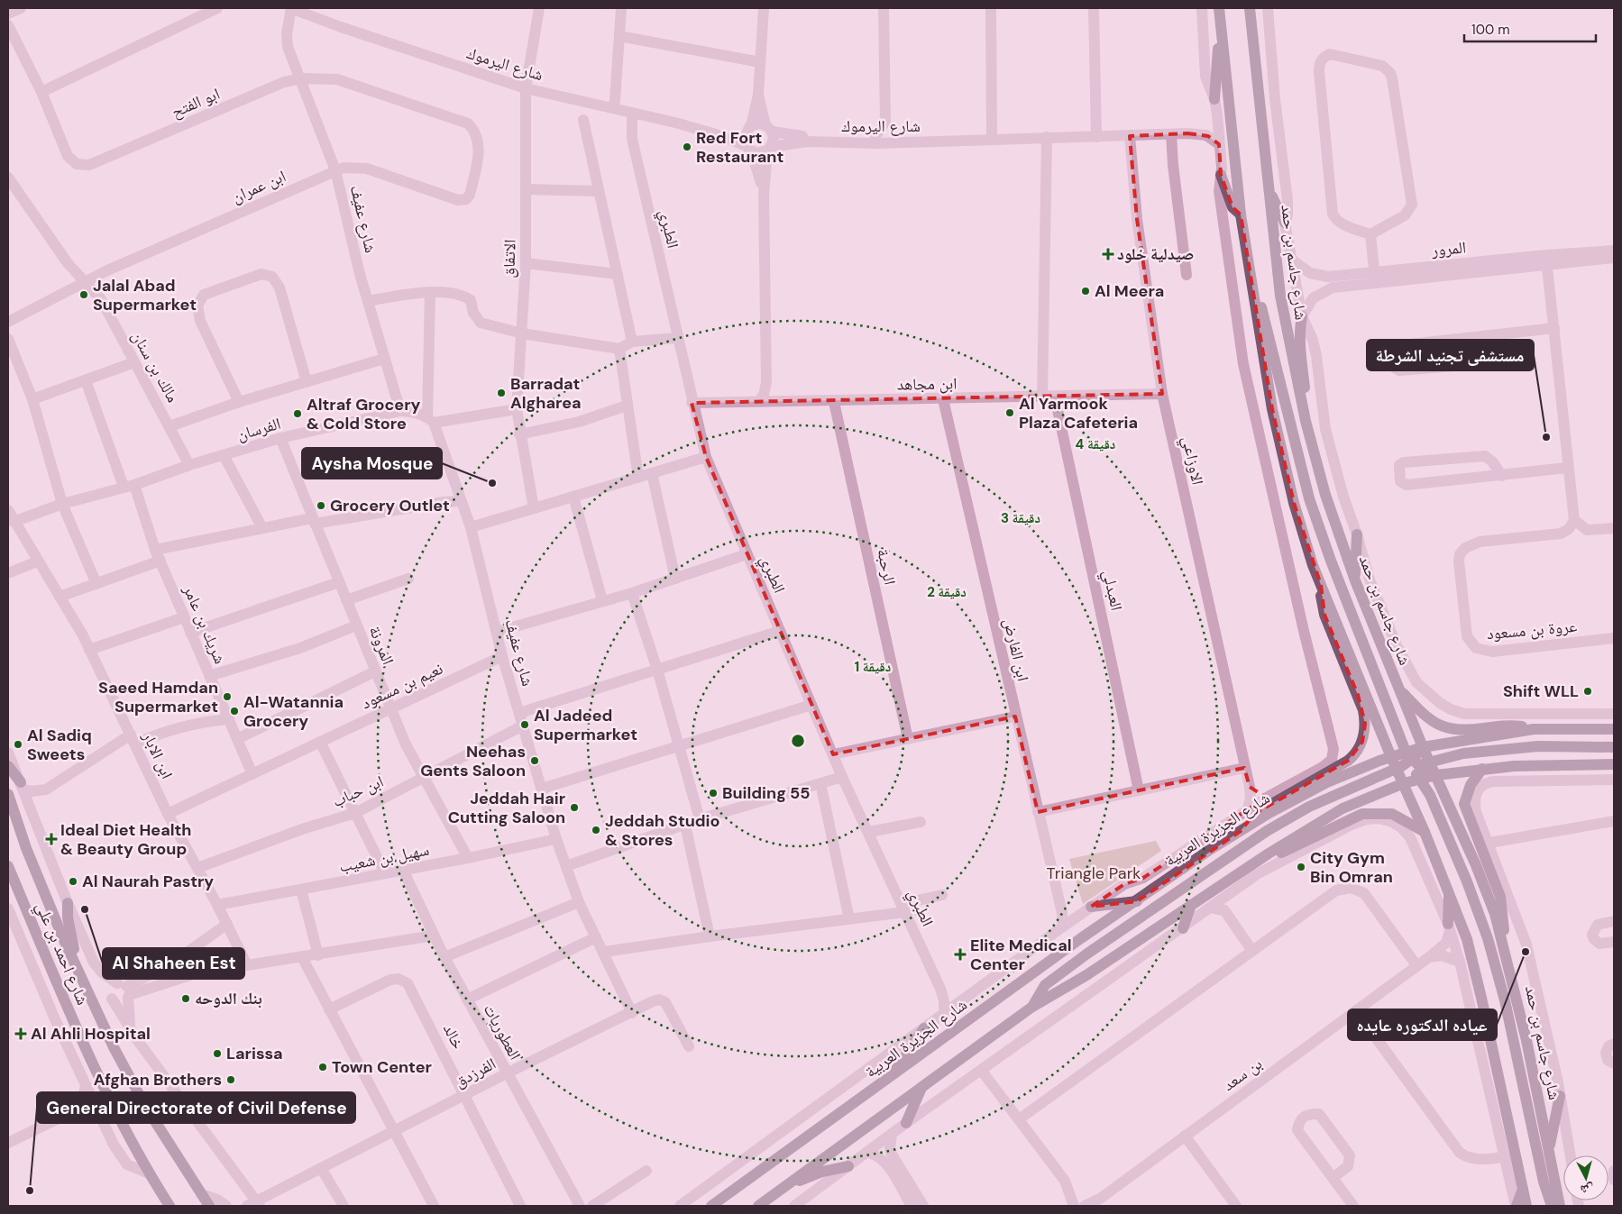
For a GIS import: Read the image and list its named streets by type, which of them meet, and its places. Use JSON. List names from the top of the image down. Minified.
{"streets":{"main road":["شارع جاسم بن حمد","شارع الجزيرة العربية","شارع احمد بن علي"],"street":["شارع اليرموك","ابو الفتح","ابن عمران","شارع عفيف","الطبري","المرور","الاتفاق","مالك بن سنان","ابن مجاهد","الفرسان","الاوزاعي","الرحبة","العبدلي","شريك بن عامر","عروة بن مسعود","المرونة","ابن الفارض","نعيم بن مسعود","ابن الابار","ابن حباب","سهيل بن شعيب","العطوريات","خالد","الفرزدق","بن سعد"]},"crossings":[["شارع اليرموك","شارع عفيف"],["شارع اليرموك","الطبري"],["شارع اليرموك","الاتفاق"],["شارع اليرموك","الاوزاعي"],["ابو الفتح","ابن عمران"],["ابو الفتح","شارع عفيف"],["ابن عمران","شارع عفيف"],["ابن عمران","مالك بن سنان"],["شارع عفيف","الفرسان"],["شارع عفيف","نعيم بن مسعود"],["شارع عفيف","ابن حباب"],["شارع عفيف","سهيل بن شعيب"],["شارع عفيف","الفرزدق"],["الطبري","ابن مجاهد"],["الطبري","شارع الجزيرة العربية"],["المرور","شارع جاسم بن حمد"],["الاتفاق","الفرسان"],["شارع جاسم بن حمد","شارع الجزيرة العربية"],["مالك بن سنان","الفرسان"],["ابن مجاهد","الاوزاعي"],["ابن مجاهد","الرحبة"],["ابن مجاهد","العبدلي"],["ابن مجاهد","ابن الفارض"],["الفرسان","شريك بن عامر"],["الفرسان","المرونة"],["الفرسان","ابن الابار"],["الاوزاعي","شارع الجزيرة العربية"],["شريك بن عامر","نعيم بن مسعود"],["المرونة","نعيم بن مسعود"],["المرونة","ابن حباب"],["المرونة","سهيل بن شعيب"],["ابن الفارض","شارع الجزيرة العربية"],["نعيم بن مسعود","ابن الابار"],["ابن الابار","ابن حباب"],["ابن الابار","سهيل بن شعيب"],["سهيل بن شعيب","العطوريات"],["شارع احمد بن علي","الفرزدق"],["العطوريات","الفرزدق"],["خالد","الفرزدق"]],"parks":["Triangle Park"],"places":{"other":["Red Fort Restaurant","Al Meera","Jalal Abad Supermarket","Barradat Algharea","Al Yarmook Plaza Cafeteria","Altraf Grocery & Cold Store","مستشفى تجنيد الشرطة","Aysha Mosque","Grocery Outlet","Shift WLL","Saeed Hamdan Supermarket","Al-Watannia Grocery","Al Jadeed Supermarket","Al Sadiq Sweets","Neehas Gents Saloon","Building 55","Jeddah Hair Cutting Saloon","Jeddah Studio & Stores","City Gym Bin Omran","Al Naurah Pastry","Al Shaheen Est","عياده الدكتوره عايده","بنك الدوحه","Larissa","Town Center","Afghan Brothers","General Directorate of Civil Defense"],"health":["صيدلية خلود","Ideal Diet Health & Beauty Group","Elite Medical Center","Al Ahli Hospital"]},"scale_bar":"100 m","north":"bottom","rings":["4 دقيقة","3 دقيقة","2 دقيقة","1 دقيقة"]}
